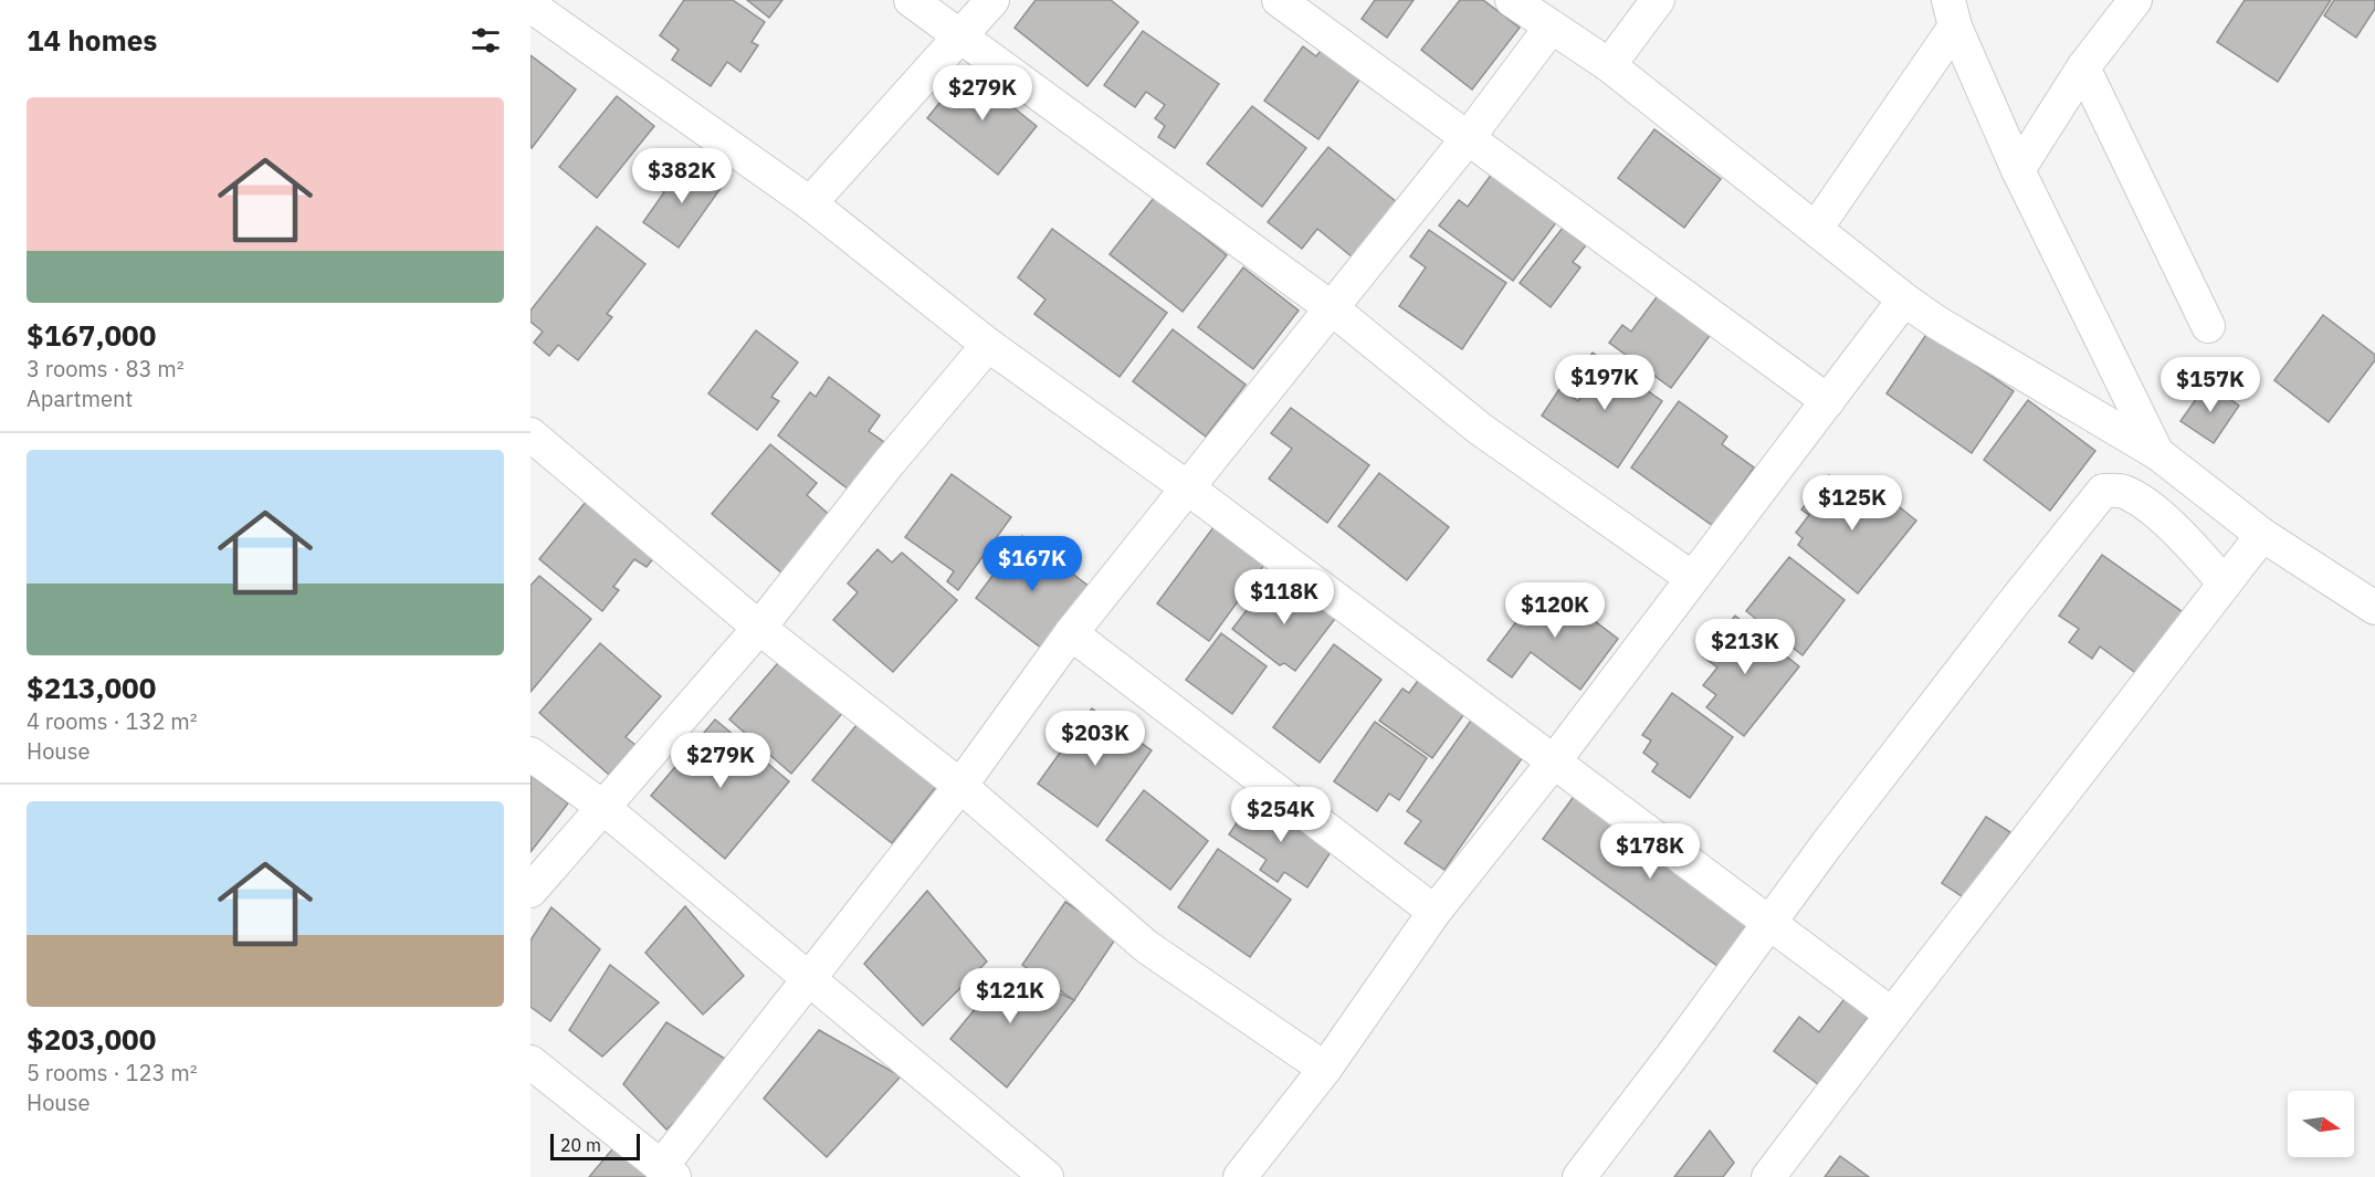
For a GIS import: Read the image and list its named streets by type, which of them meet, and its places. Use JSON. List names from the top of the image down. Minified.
{"scale_bar":"20 m","north":"right","page":{"heading":"14 homes","price":["$279K","$382K","$197K","$157K","$125K","$167K","$118K","$120K","$213K","$203K","$279K","$254K","$178K","$121K"],"list":[{"name":"$167,000","note":"3 rooms · 83 m² · Apartment"},{"name":"$213,000","note":"4 rooms · 132 m² · House"},{"name":"$203,000","note":"5 rooms · 123 m² · House"}],"scale":"20 m"}}
